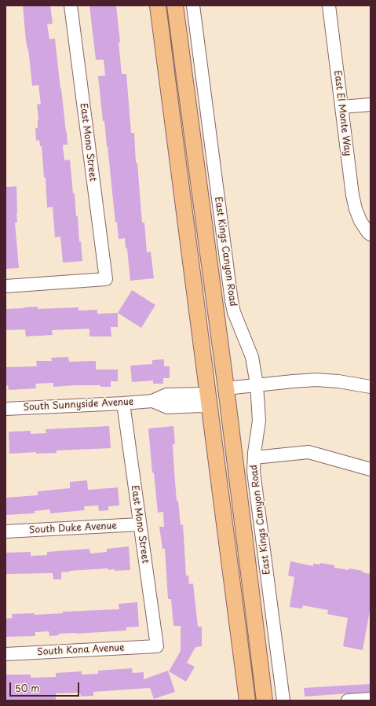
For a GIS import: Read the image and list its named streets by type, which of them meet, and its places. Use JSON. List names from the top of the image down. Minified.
{"streets":{"main road":["East Kings Canyon Road"],"street":["East El Monte Way","East Mono Street","South Sunnyside Avenue","South Duke Avenue","South Kona Avenue"]},"crossings":[["East Mono Street","South Sunnyside Avenue"],["East Mono Street","South Duke Avenue"],["East Mono Street","South Kona Avenue"]],"scale_bar":"50 m"}
